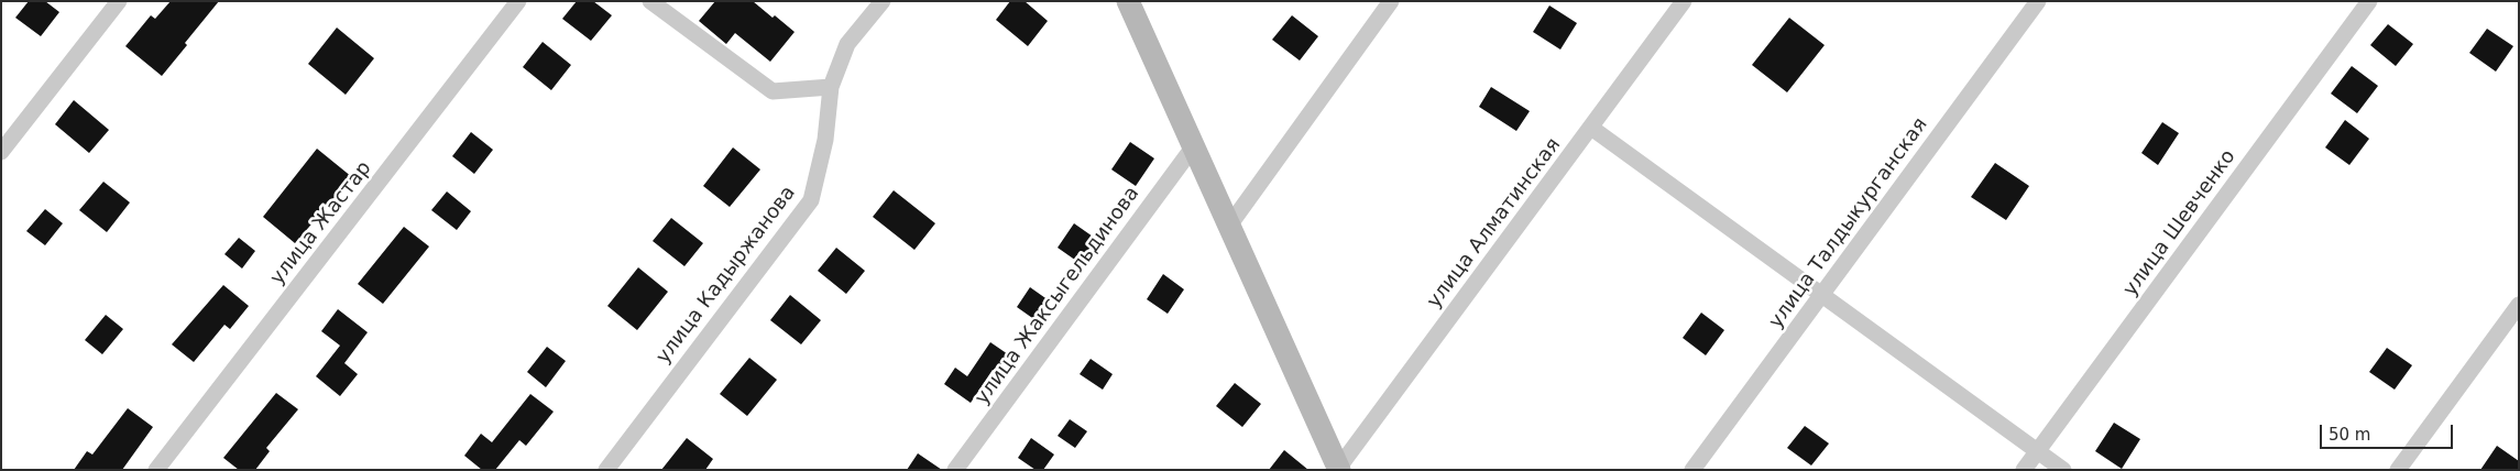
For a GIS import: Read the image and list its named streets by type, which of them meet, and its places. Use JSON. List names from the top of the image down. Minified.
{"streets":{"street":["улица Жастар","улица Алматинская","улица Талдыкурганская","улица Шевченко","улица Кадыржанова","улица Жаксыгельдинова"]},"scale_bar":"50 m"}
